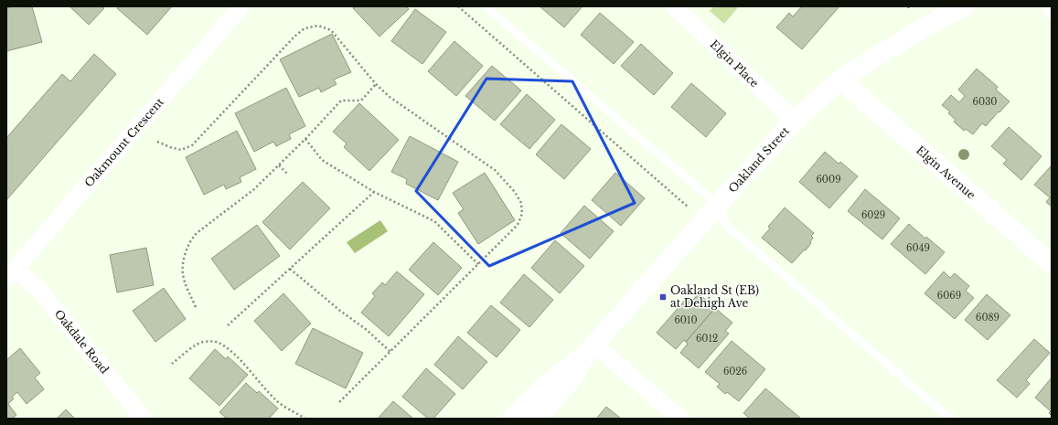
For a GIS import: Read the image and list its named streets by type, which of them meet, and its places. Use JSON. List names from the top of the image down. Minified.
{"streets":{"street":["Elgin Place","Oakmount Crescent","Oakland Street","Elgin Avenue","Oakdale Road"]},"crossings":[["Elgin Place","Oakland Street"],["Oakmount Crescent","Oakdale Road"],["Oakland Street","Elgin Avenue"]],"places":{"transit":["Oakland St (EB) at Dehigh Ave"]},"house_numbers":["6030","6009","6029","6049","6069","6089","6010","6012","6026"]}
